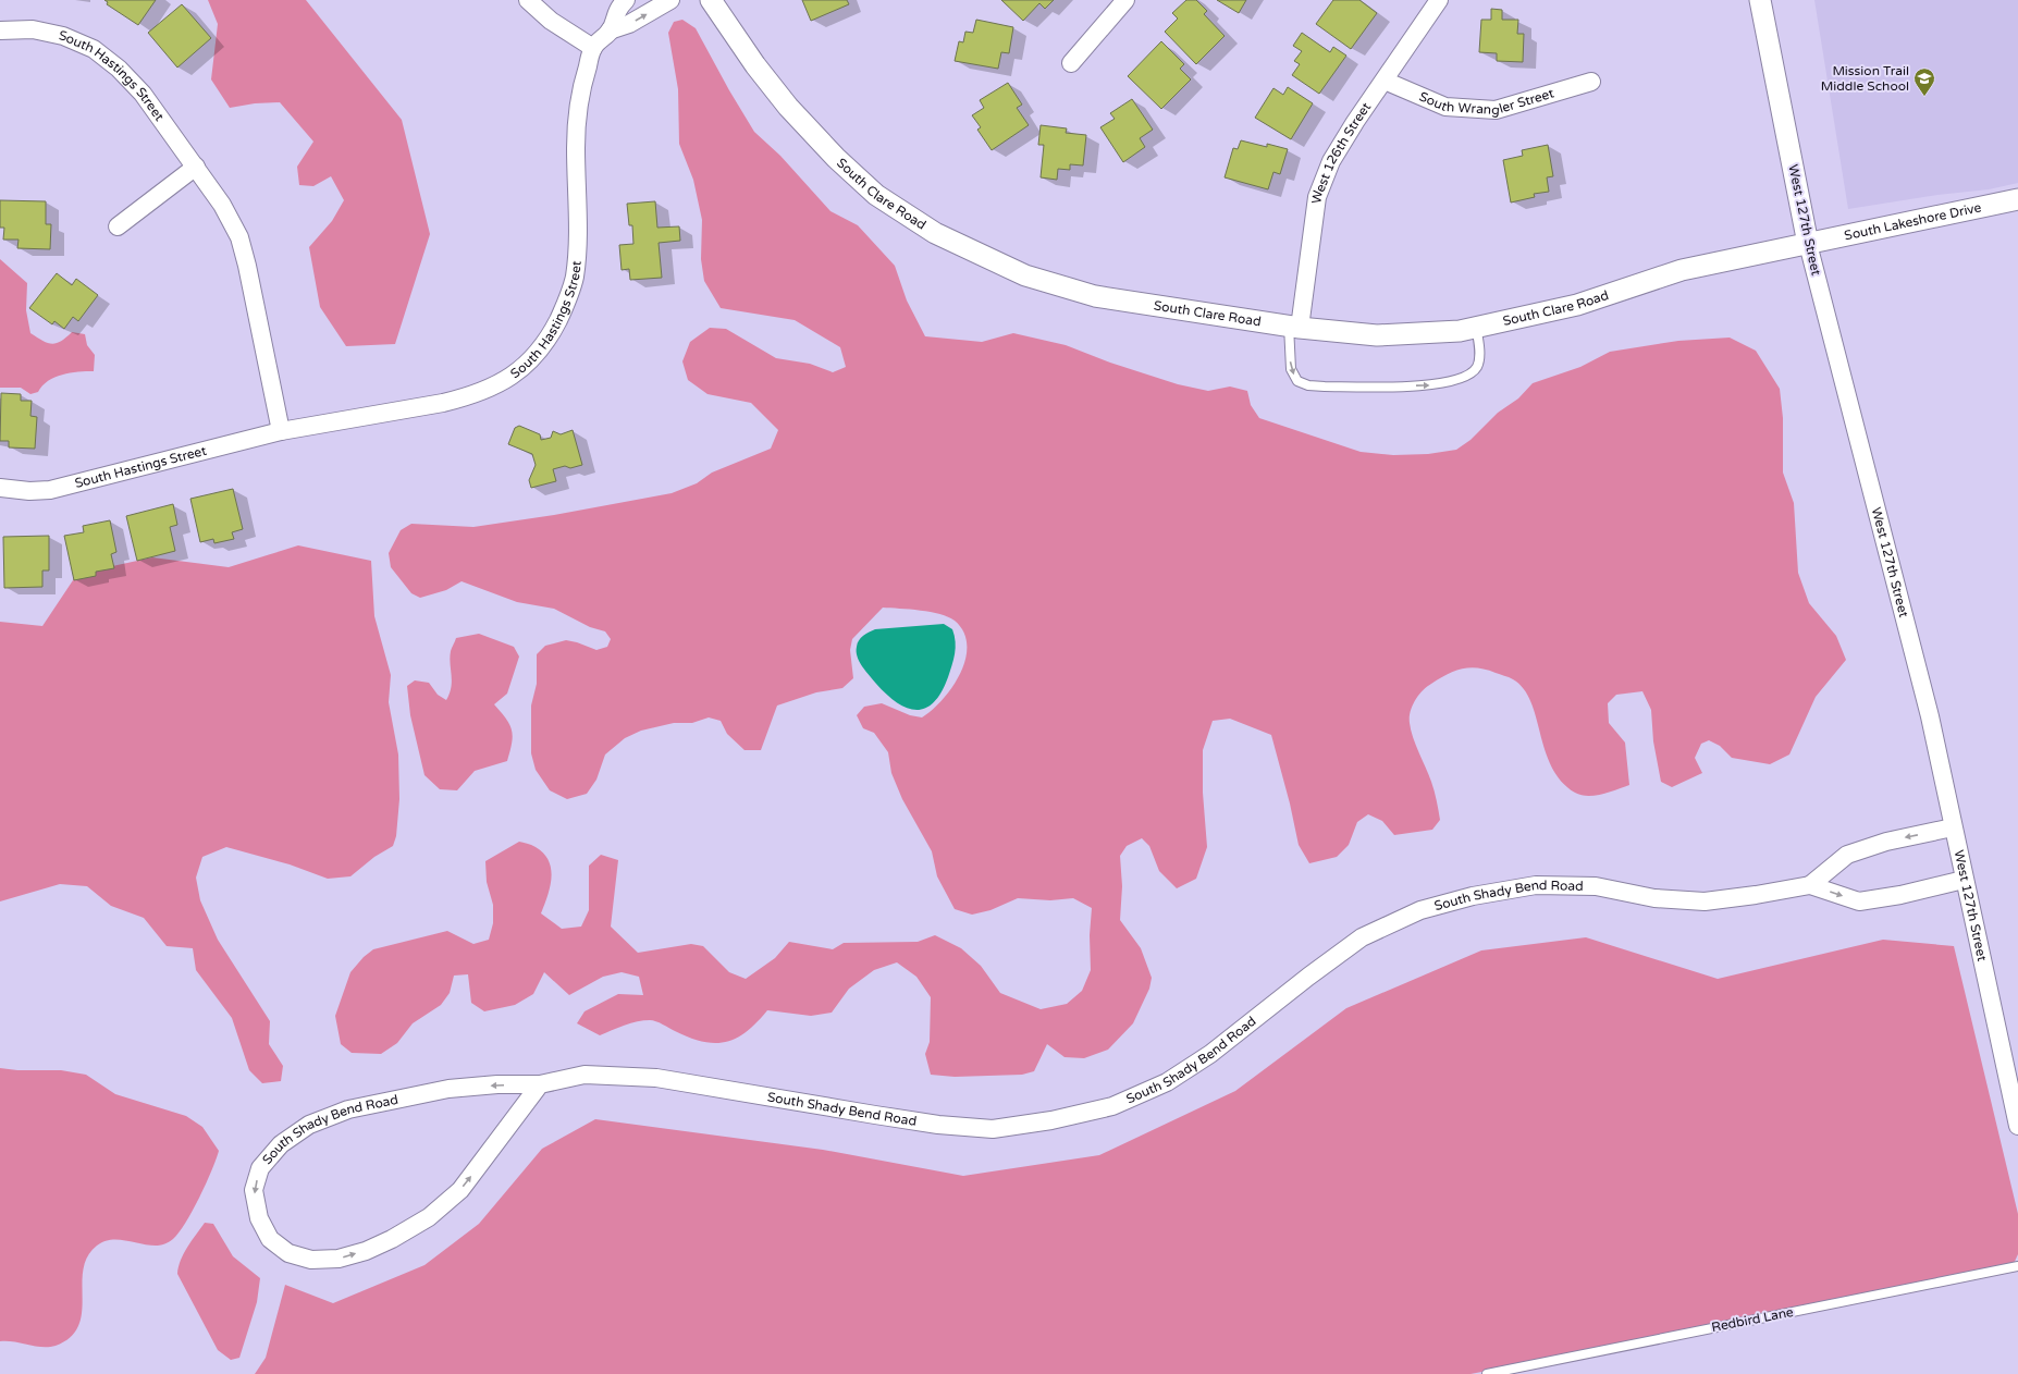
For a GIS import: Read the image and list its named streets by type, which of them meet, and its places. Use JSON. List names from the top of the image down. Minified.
{"streets":{"street":["South Hastings Street","South Wrangler Street","West 126th Street","South Clare Road","West 127th Street","South Lakeshore Drive","South Shady Bend Road"],"lane":["Redbird Lane"]},"crossings":[["South Wrangler Street","West 126th Street"],["West 126th Street","South Clare Road"],["South Clare Road","West 127th Street"],["South Clare Road","South Lakeshore Drive"],["West 127th Street","South Lakeshore Drive"]],"places":{"school or university":["Mission Trail Middle School"]}}
